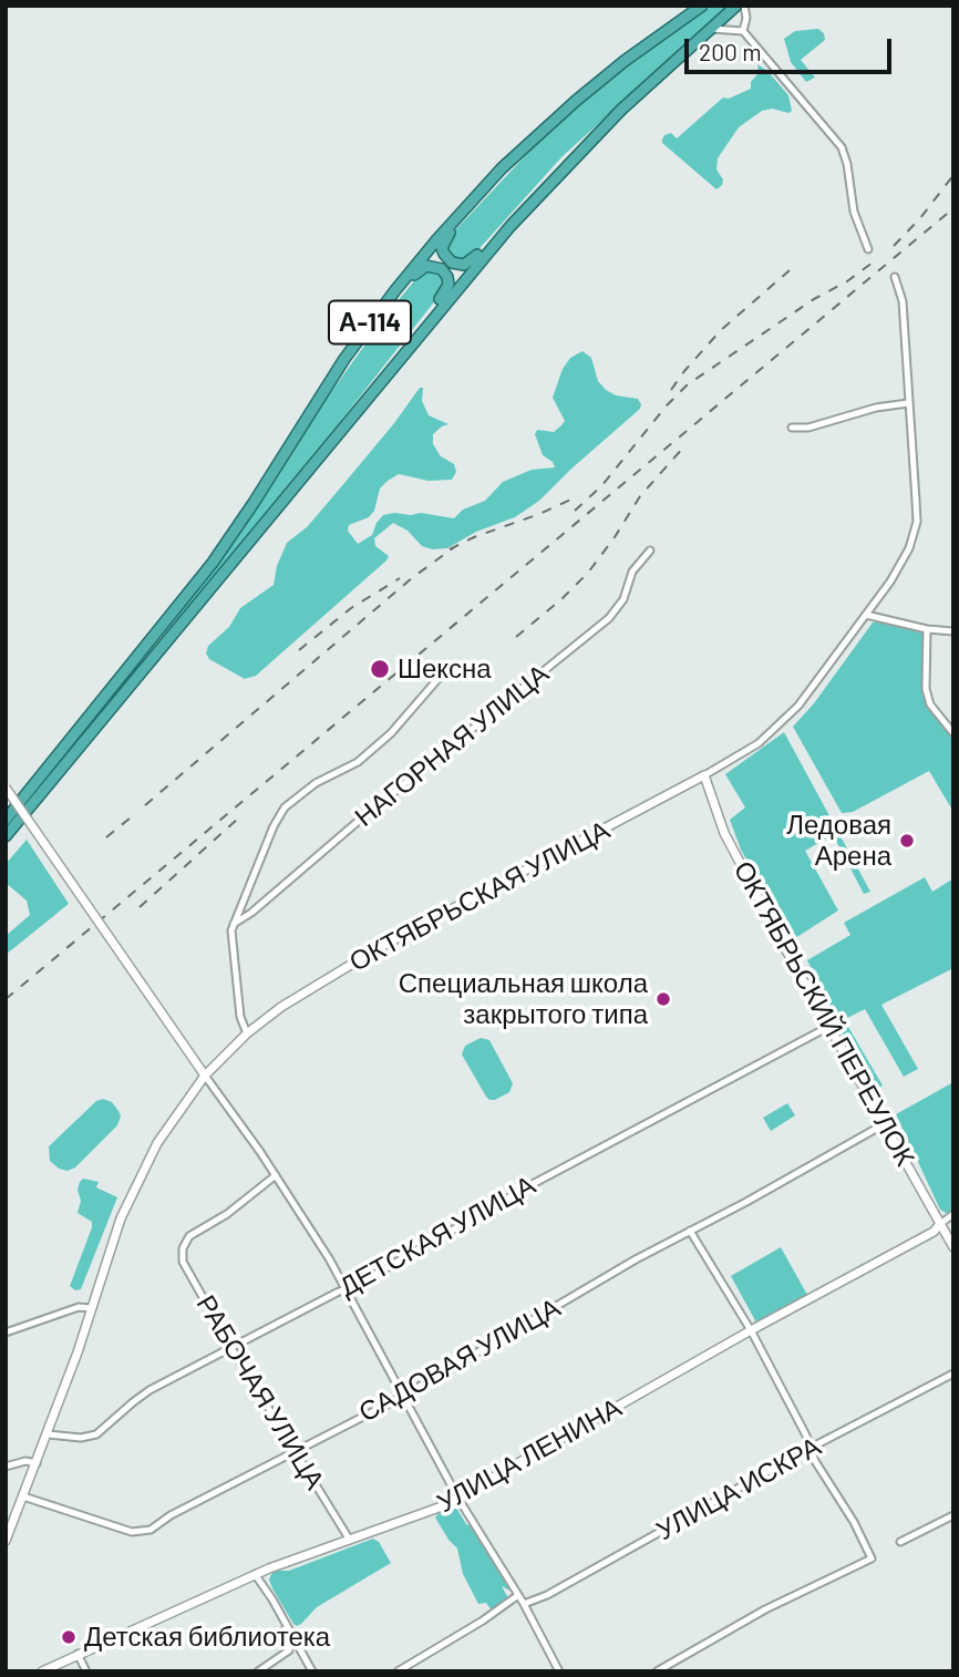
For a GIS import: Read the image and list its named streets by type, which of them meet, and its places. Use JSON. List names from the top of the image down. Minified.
{"streets":{"highway":["А-114"],"street":["НАГОРНАЯ УЛИЦА","ОКТЯБРЬСКАЯ УЛИЦА","ОКТЯБРЬСКИЙ ПЕРЕУЛОК","ДЕТСКАЯ УЛИЦА","САДОВАЯ УЛИЦА","РАБОЧАЯ УЛИЦА","УЛИЦА ЛЕНИНА","УЛИЦА ИСКРА"]},"crossings":[["ОКТЯБРЬСКАЯ УЛИЦА","ОКТЯБРЬСКИЙ ПЕРЕУЛОК"],["ОКТЯБРЬСКАЯ УЛИЦА","ДЕТСКАЯ УЛИЦА"],["ОКТЯБРЬСКАЯ УЛИЦА","САДОВАЯ УЛИЦА"],["ОКТЯБРЬСКИЙ ПЕРЕУЛОК","ДЕТСКАЯ УЛИЦА"],["ОКТЯБРЬСКИЙ ПЕРЕУЛОК","САДОВАЯ УЛИЦА"],["ОКТЯБРЬСКИЙ ПЕРЕУЛОК","УЛИЦА ЛЕНИНА"],["ДЕТСКАЯ УЛИЦА","РАБОЧАЯ УЛИЦА"],["САДОВАЯ УЛИЦА","РАБОЧАЯ УЛИЦА"],["РАБОЧАЯ УЛИЦА","УЛИЦА ЛЕНИНА"]],"places":["Шексна","Ледовая Арена","Специальная школа закрытого типа","Детская библиотека"],"scale_bar":"200 m"}
